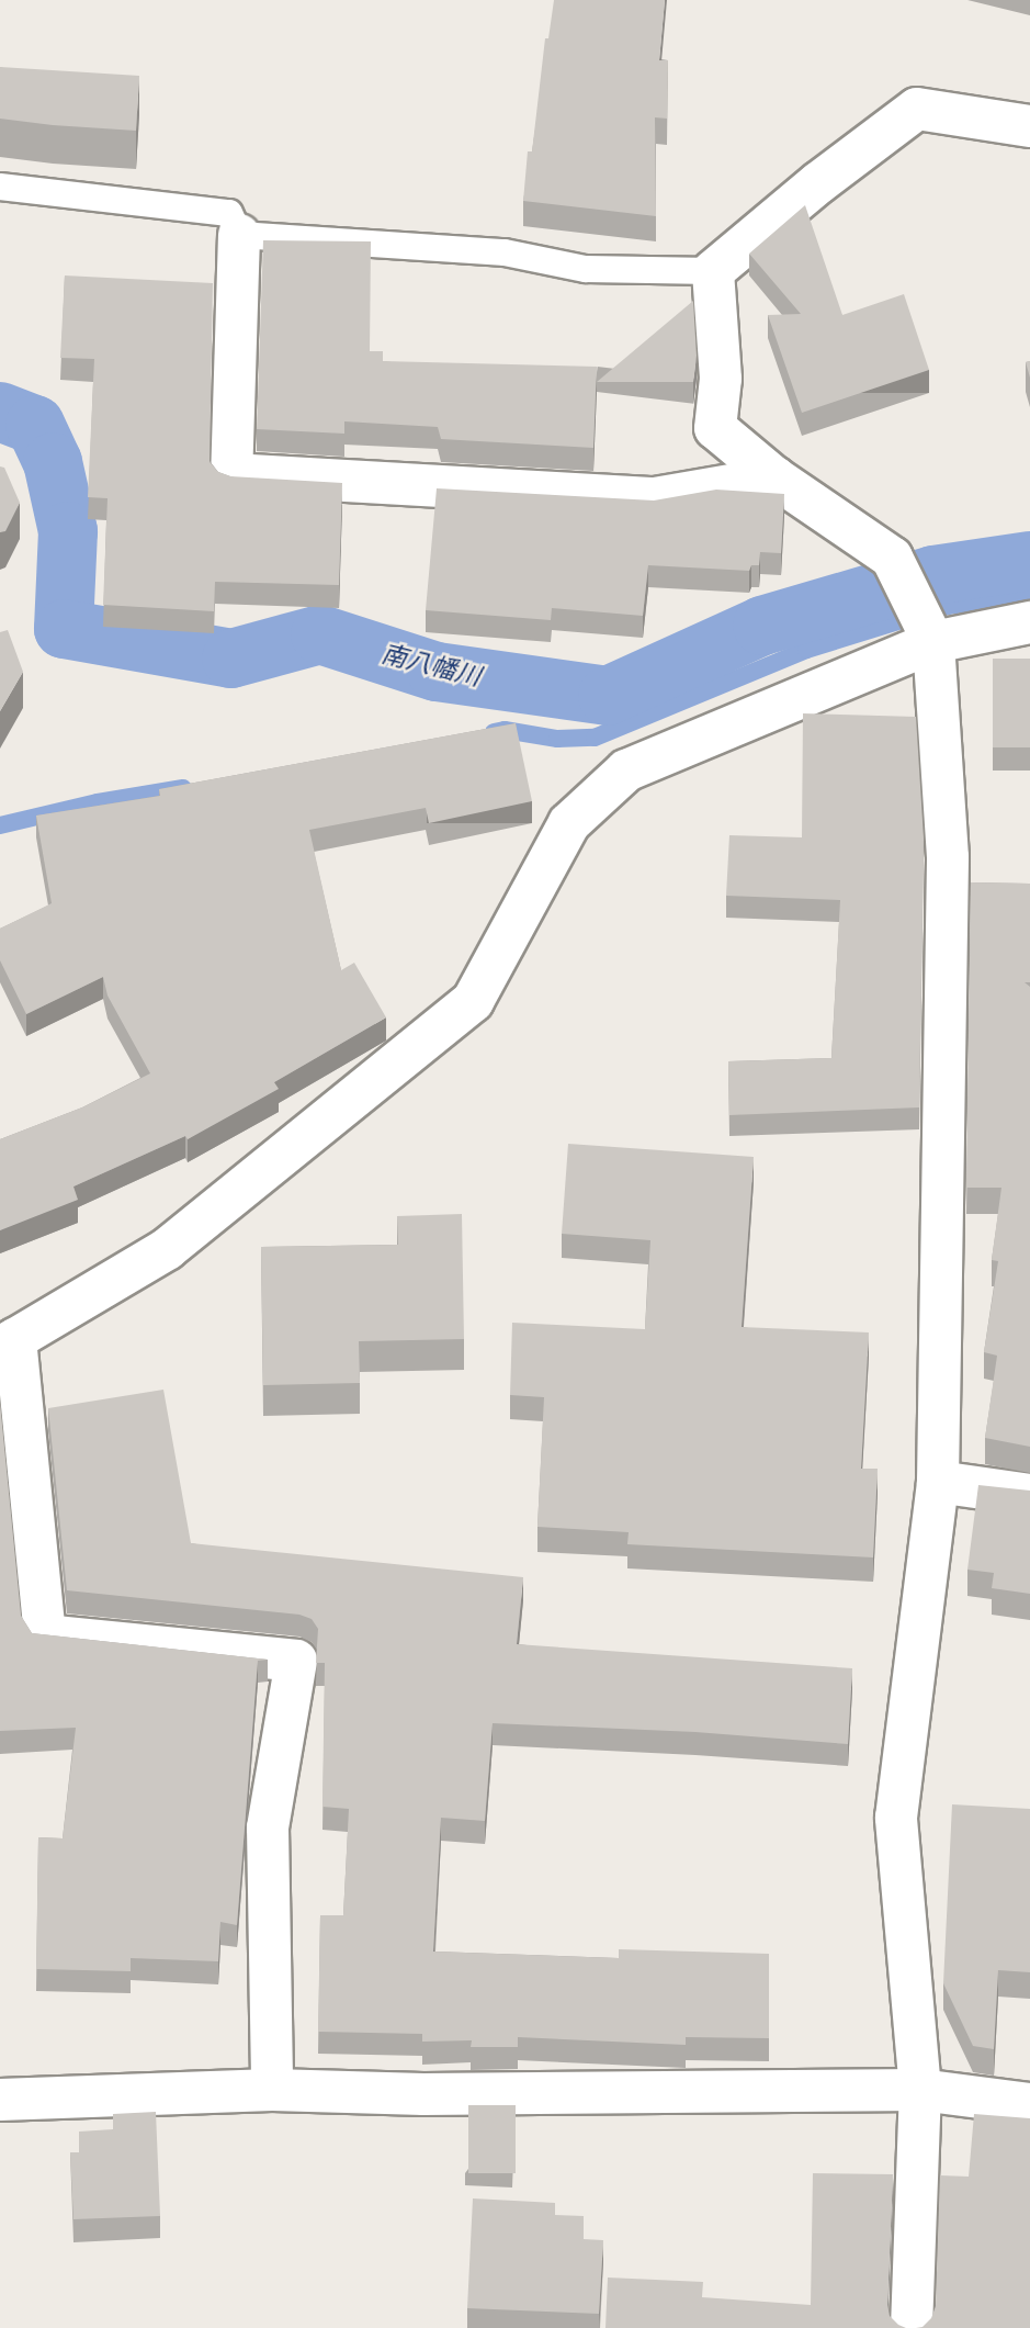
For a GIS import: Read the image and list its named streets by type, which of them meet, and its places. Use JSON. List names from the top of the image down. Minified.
{"water":["南八幡川"]}
